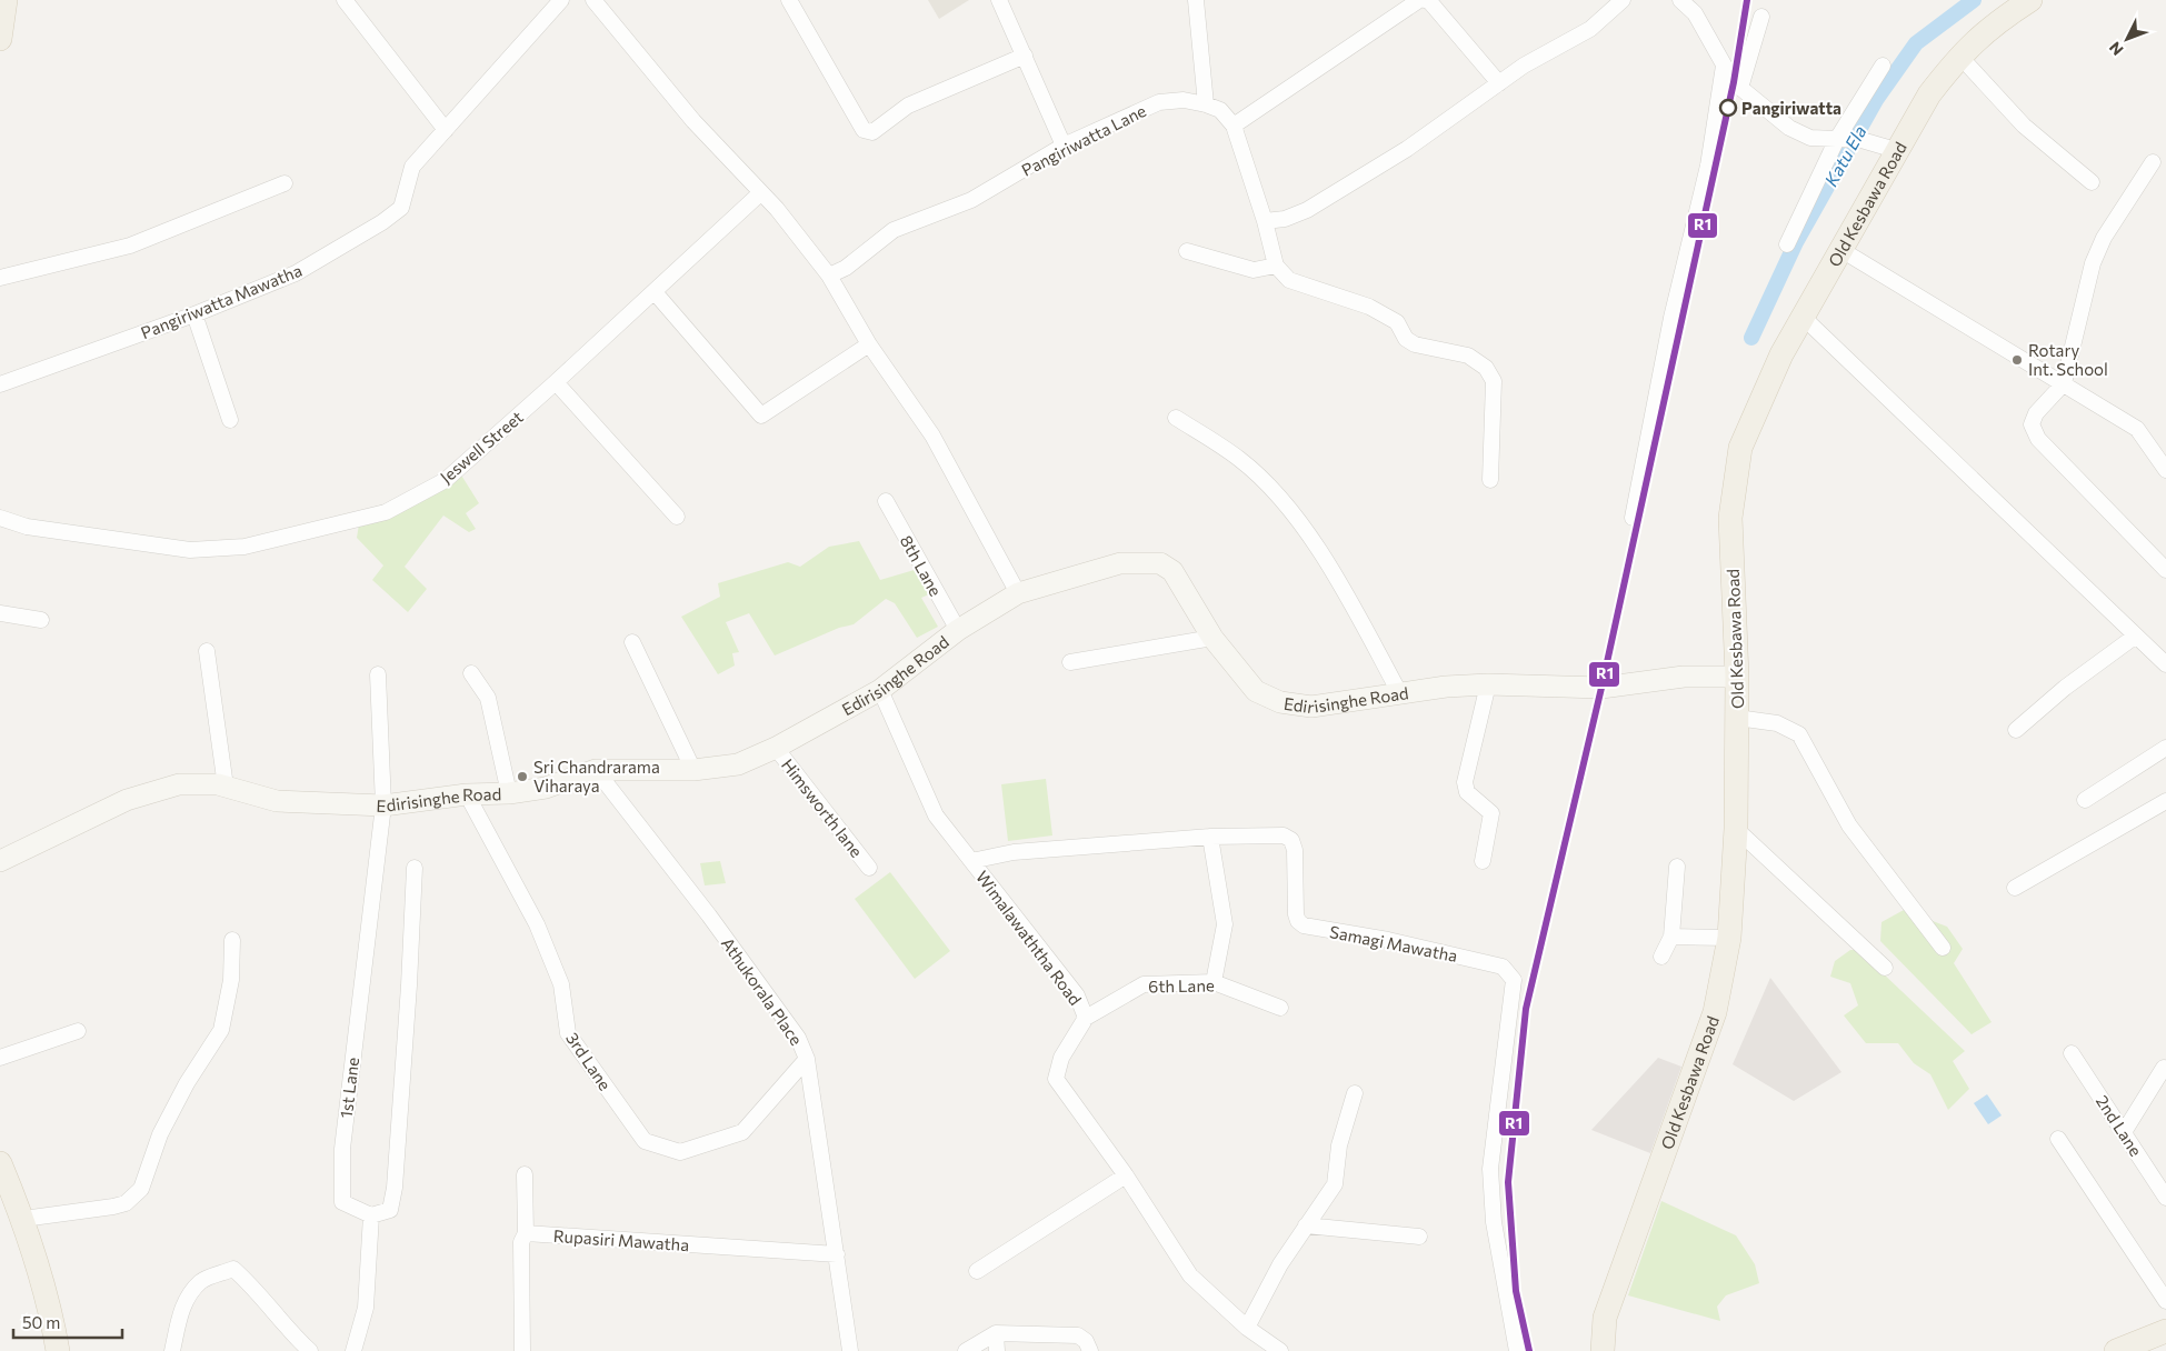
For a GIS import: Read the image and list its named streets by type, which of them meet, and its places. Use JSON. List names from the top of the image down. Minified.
{"streets":{"main road":["Old Kesbawa Road","Edirisinghe Road"],"street":["Pangiriwatta Lane","Pangiriwatta Mawatha","Jeswell Street","8th Lane","Himsworth lane","Wimalawaththa Road","Samagi Mawatha","6th Lane","Athukorala Place","3rd Lane","1st Lane","2nd Lane","Rupasiri Mawatha"]},"crossings":[["Old Kesbawa Road","Edirisinghe Road"],["8th Lane","Edirisinghe Road"],["Edirisinghe Road","Himsworth lane"],["Edirisinghe Road","Wimalawaththa Road"],["Edirisinghe Road","Athukorala Place"],["Edirisinghe Road","3rd Lane"],["Edirisinghe Road","1st Lane"],["Wimalawaththa Road","Samagi Mawatha"],["Wimalawaththa Road","6th Lane"],["Athukorala Place","3rd Lane"],["Athukorala Place","Rupasiri Mawatha"]],"water":["Katu Ela"],"places":["Pangiriwatta","Rotary Int. School","Sri Chandrarama Viharaya"],"lines":["transit line R1"],"scale_bar":"50 m","north":"bottom left"}
